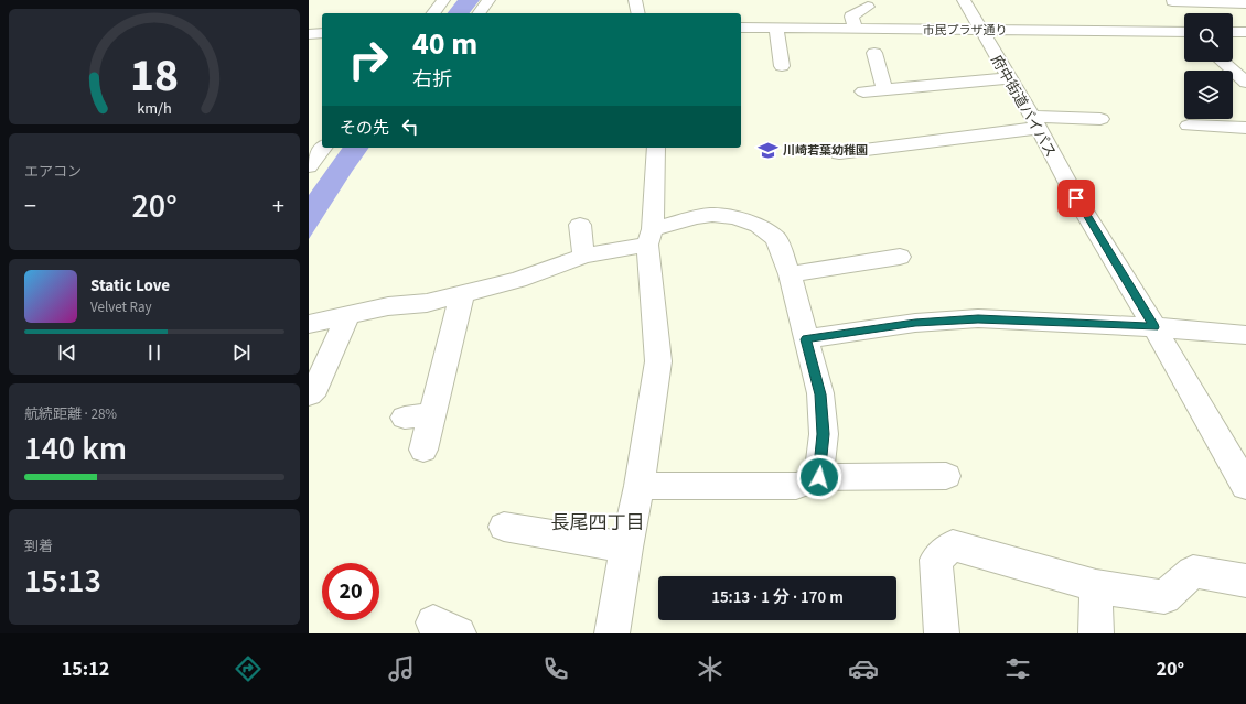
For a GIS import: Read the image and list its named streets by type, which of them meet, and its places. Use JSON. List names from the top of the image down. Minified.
{"streets":{"street":["市民プラザ通り","府中街道バイパス"]},"crossings":[["市民プラザ通り","府中街道バイパス"]],"districts":["長尾四丁目"],"places":{"school or university":["川崎若葉幼稚園"]},"page":{"turn":["40 m","右折"],"then":"その先","tile":["エアコン",["航続距離 · 28%","140 km"],["到着","15:13"]],"heat":["−","20°","+"],"song":["Static Love","Velvet Ray"],"limit":"20","trip":"15:13 · 1 分 · 170 m","tabs":["15:12","20°"],"gauge":["18","km/h"]}}
